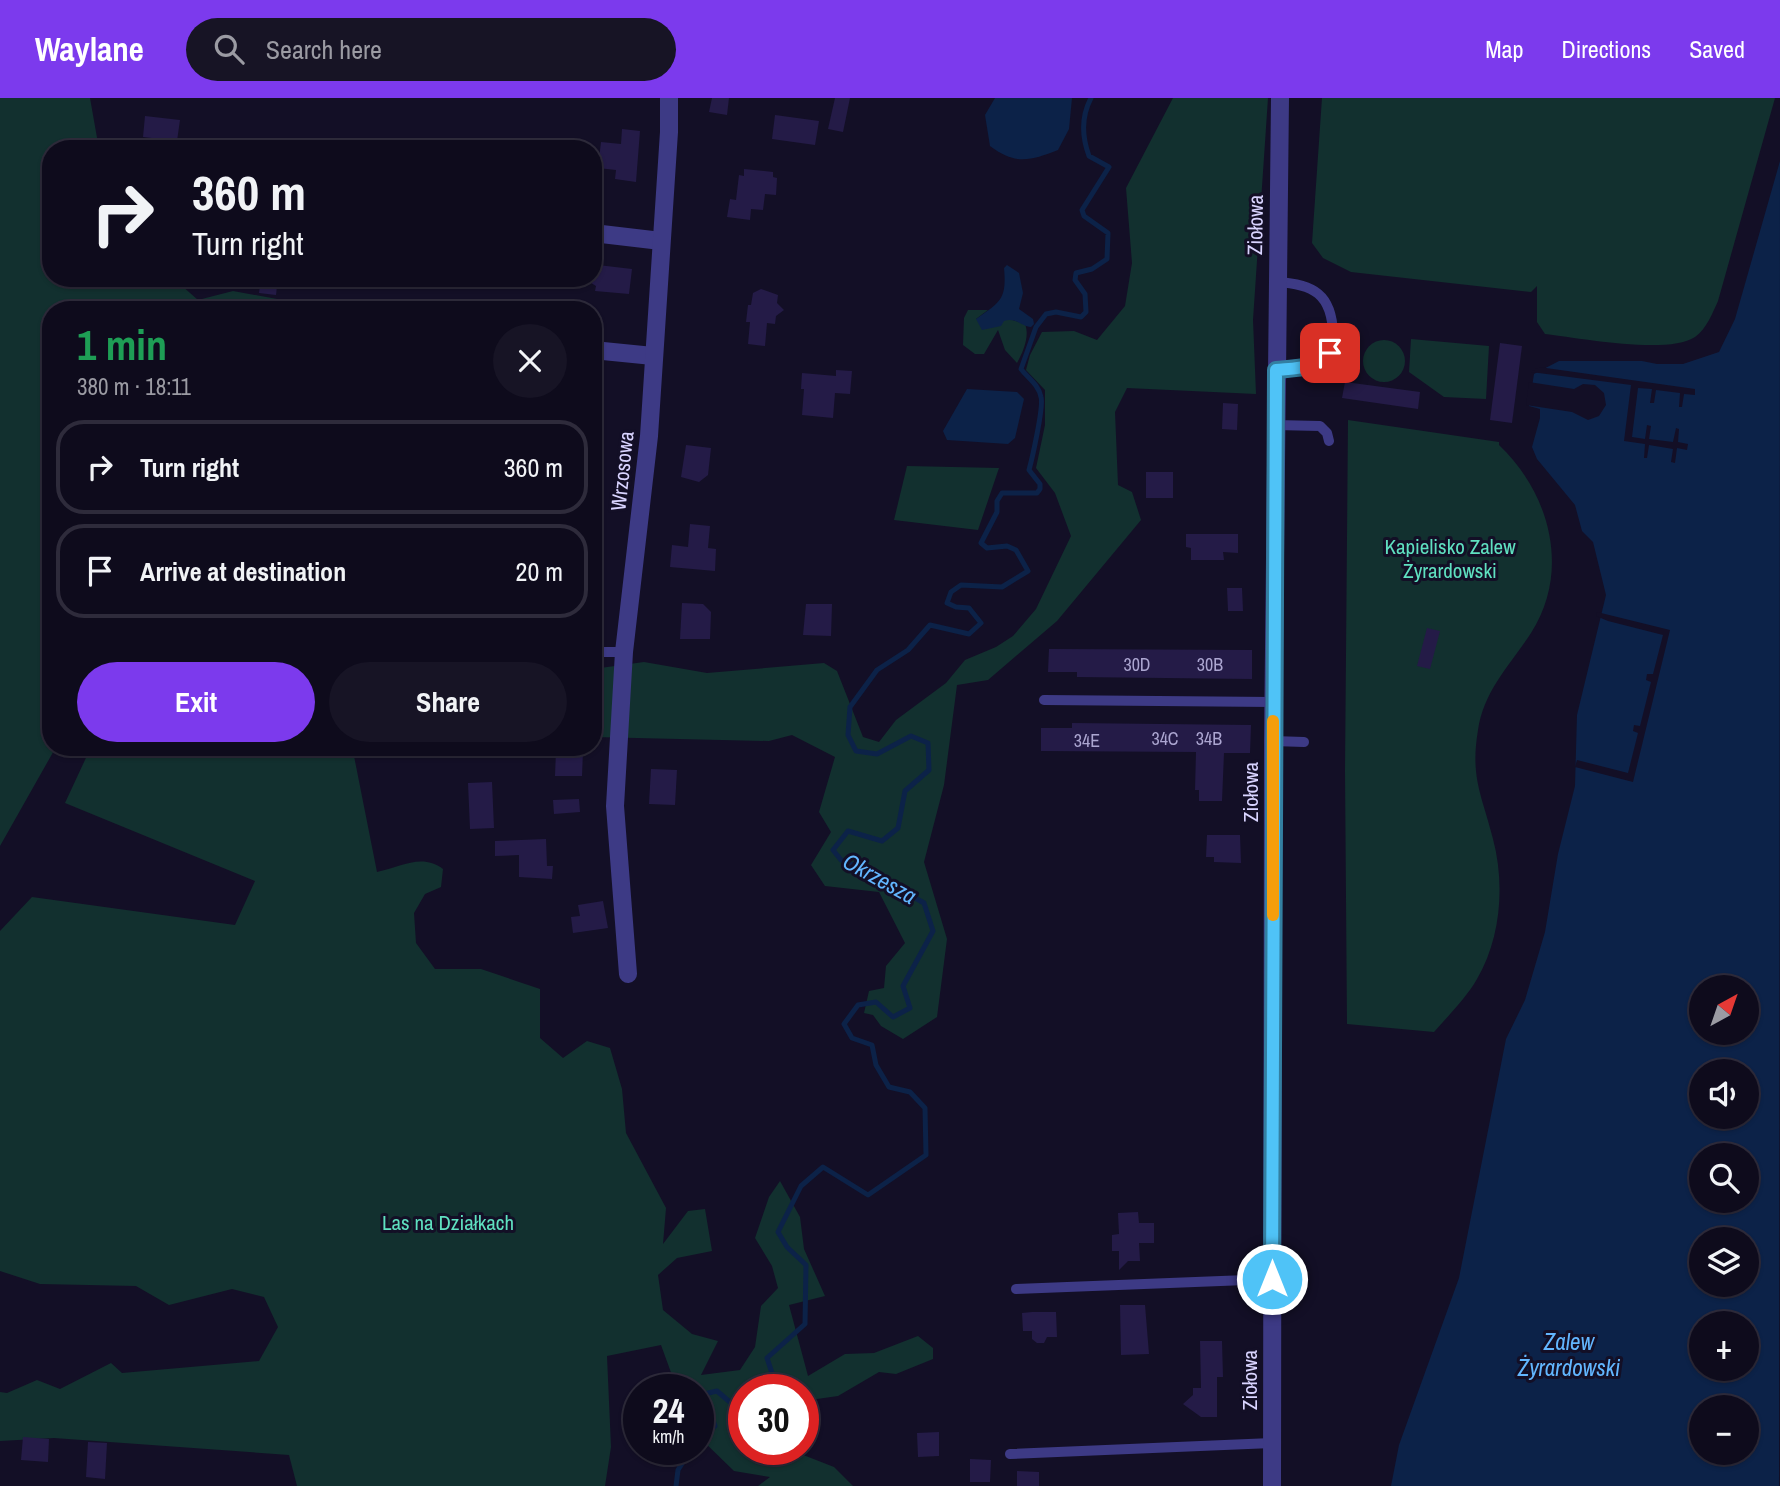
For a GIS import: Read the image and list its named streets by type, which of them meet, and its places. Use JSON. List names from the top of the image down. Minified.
{"streets":{"street":["Ziołowa","Wrzosowa"]},"water":["Okrzesza","Zalew Żyrardowski"],"parks":["Kapielisko Zalew Żyrardowski","Las na Działkach"],"house_numbers":["30D","30B","34C","34B","34E"],"north":"top right","page":{"header":"Waylane","search":"Search here","nav":["Map","Directions","Saved"],"turn":["360 m","Turn right"],"heading":["1 min","380 m · 18:11"],"list":[{"name":"Turn right","value":"360 m"},{"name":"Arrive at destination","value":"20 m"}],"buttons":["Exit","Share"],"map_buttons":["+","−"],"speed":"24 km/h","limit":"30"}}
